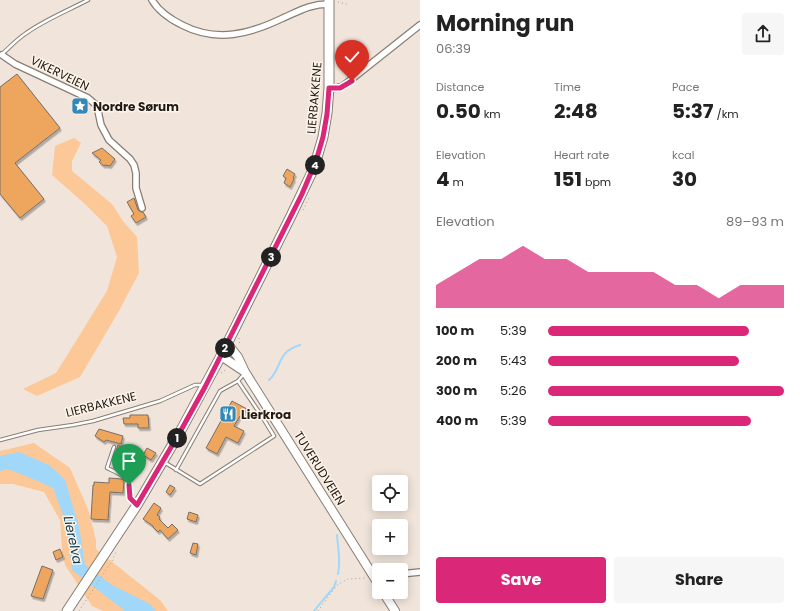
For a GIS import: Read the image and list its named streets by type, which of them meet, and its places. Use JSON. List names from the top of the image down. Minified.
{"streets":{"main road":["LIERBAKKENE","TUVERUDVEIEN"],"street":["VIKERVEIEN"]},"crossings":[["LIERBAKKENE","TUVERUDVEIEN"]],"water":["Lierelva"],"places":{"place":["Nordre Sørum"],"restaurant":["Lierkroa"]},"page":{"heading":["Morning run","06:39"],"stats":[["Distance","0.50 km"],["Time","2:48"],["Pace","5:37 /km"],["Elevation","4 m"],["Heart rate","151 bpm"],["kcal","30"]],"pins":["4","3","2","1"],"chart":["Elevation","89–93 m"],"list":[{"name":"100 m","note":"5:39"},{"name":"200 m","note":"5:43"},{"name":"300 m","note":"5:26"},{"name":"400 m","note":"5:39"}],"map_buttons":["+","−"],"buttons":["Save","Share"]}}
